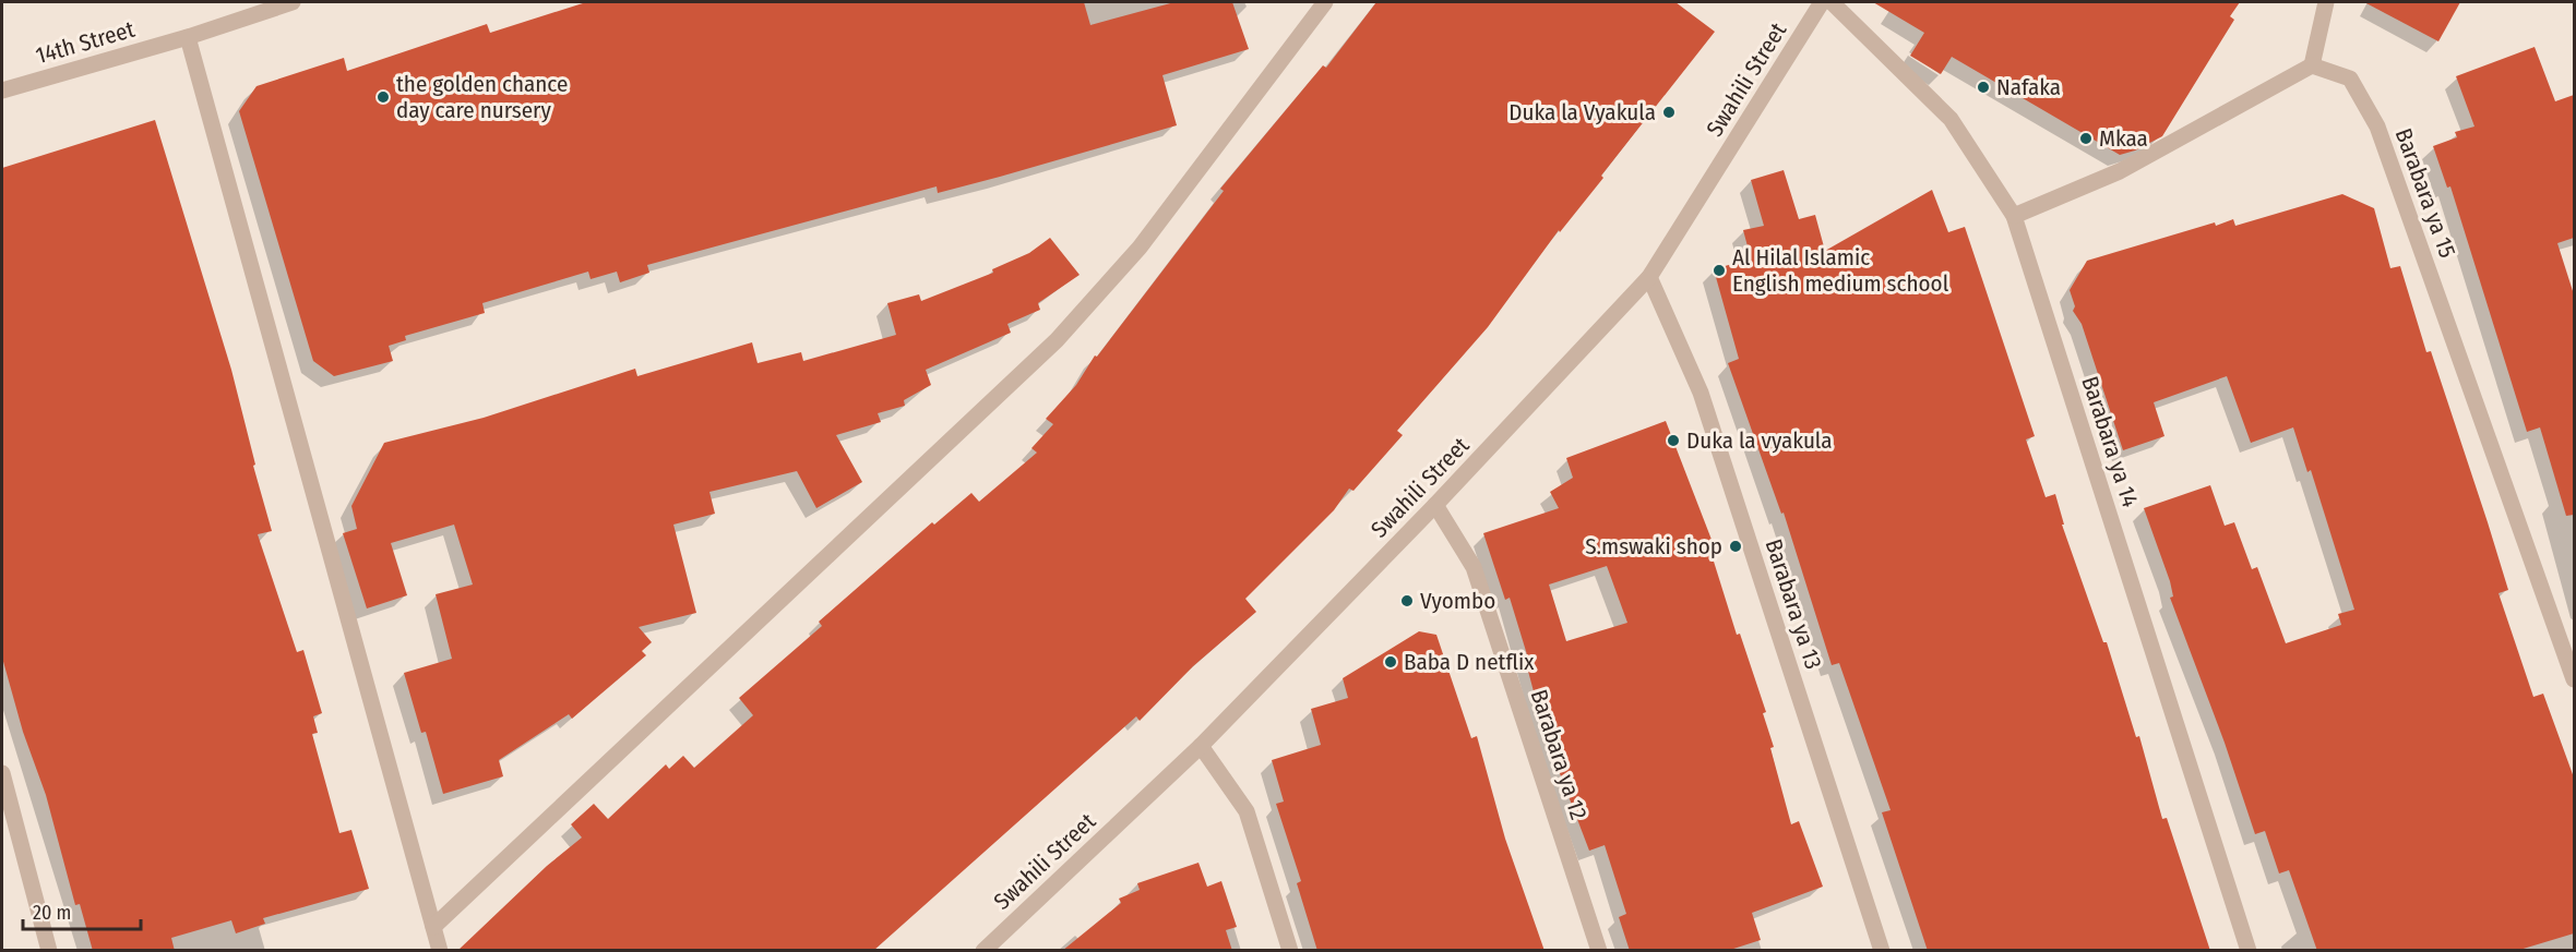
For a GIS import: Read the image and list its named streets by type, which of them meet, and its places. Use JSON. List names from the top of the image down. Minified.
{"streets":{"street":["14th Street","Swahili Street","Barabara ya 15","Barabara ya 14","Barabara ya 13","Barabara ya 12"]},"crossings":[["Swahili Street","Barabara ya 13"],["Swahili Street","Barabara ya 12"]],"places":["Nafaka","the golden chance day care nursery","Duka la Vyakula","Mkaa","Al Hilal Islamic English medium school","Duka la vyakula","S.mswaki shop","Vyombo","Baba D netflix"],"scale_bar":"20 m"}
